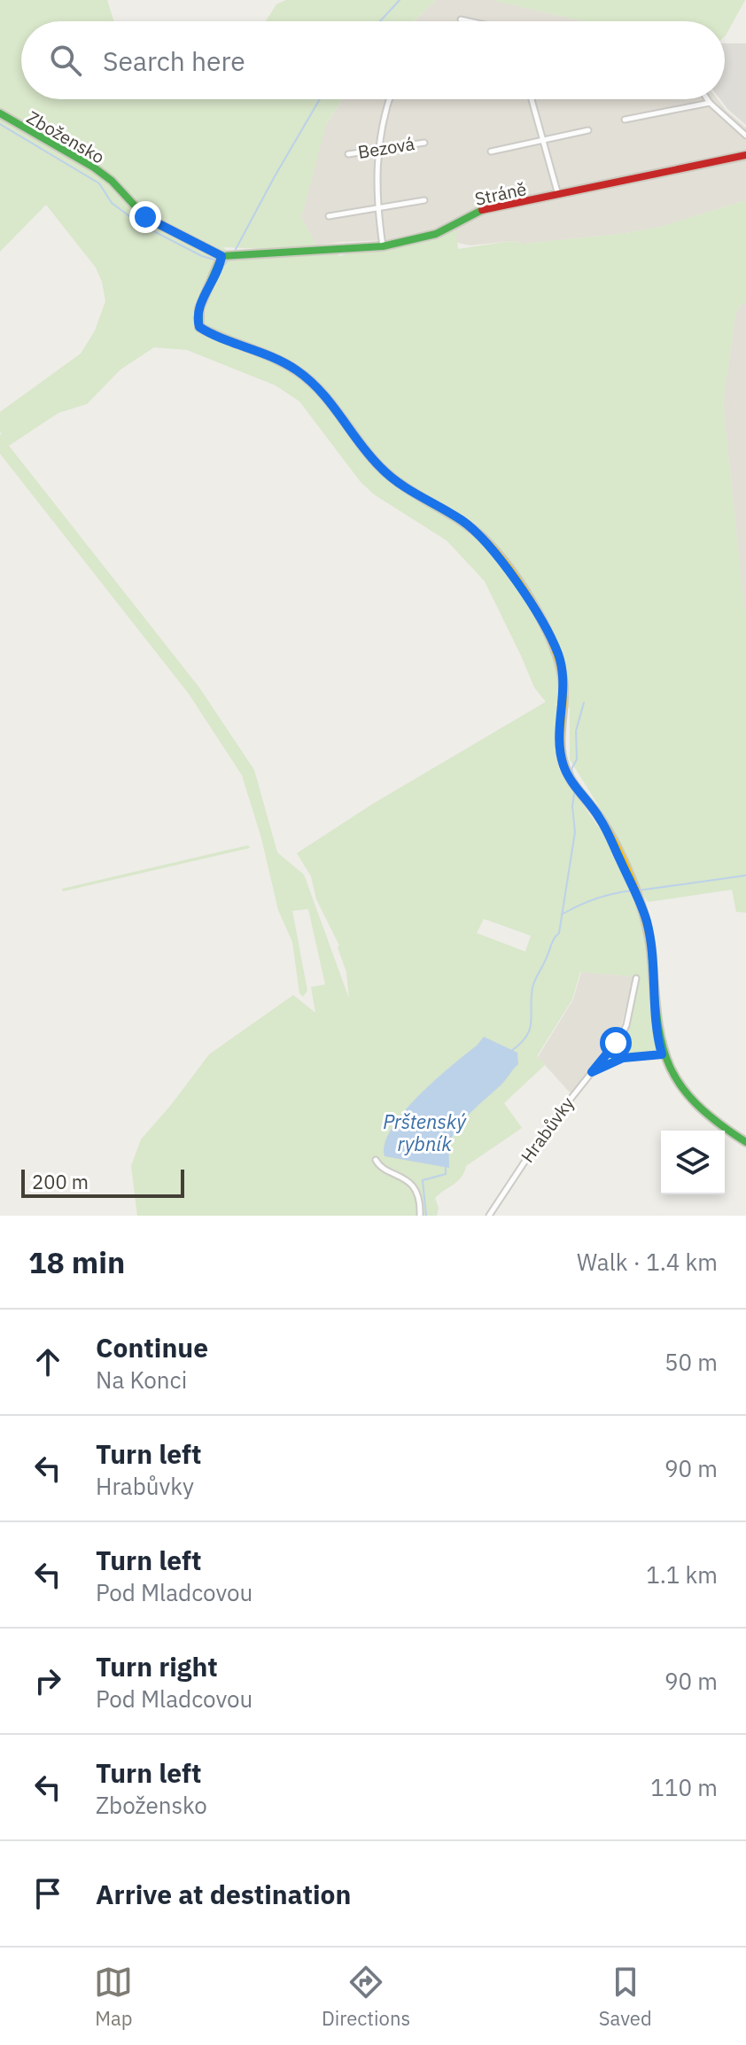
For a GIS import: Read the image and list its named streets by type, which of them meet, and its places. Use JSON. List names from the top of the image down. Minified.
{"streets":{"street":["Zbožensko","Bezová","Stráně","Hrabůvky"]},"crossings":[["Zbožensko","Stráně"]],"water":["Prštenský rybník"],"scale_bar":"200 m","page":{"search":"Search here","scale":"200 m","heading":["18 min","Walk · 1.4 km"],"list":[["Continue","Na Konci","50 m"],["Turn left","Hrabůvky","90 m"],["Turn left","Pod Mladcovou","1.1 km"],["Turn right","Pod Mladcovou","90 m"],["Turn left","Zbožensko","110 m"],"Arrive at destination"],"nav":["Map","Directions","Saved"]}}
